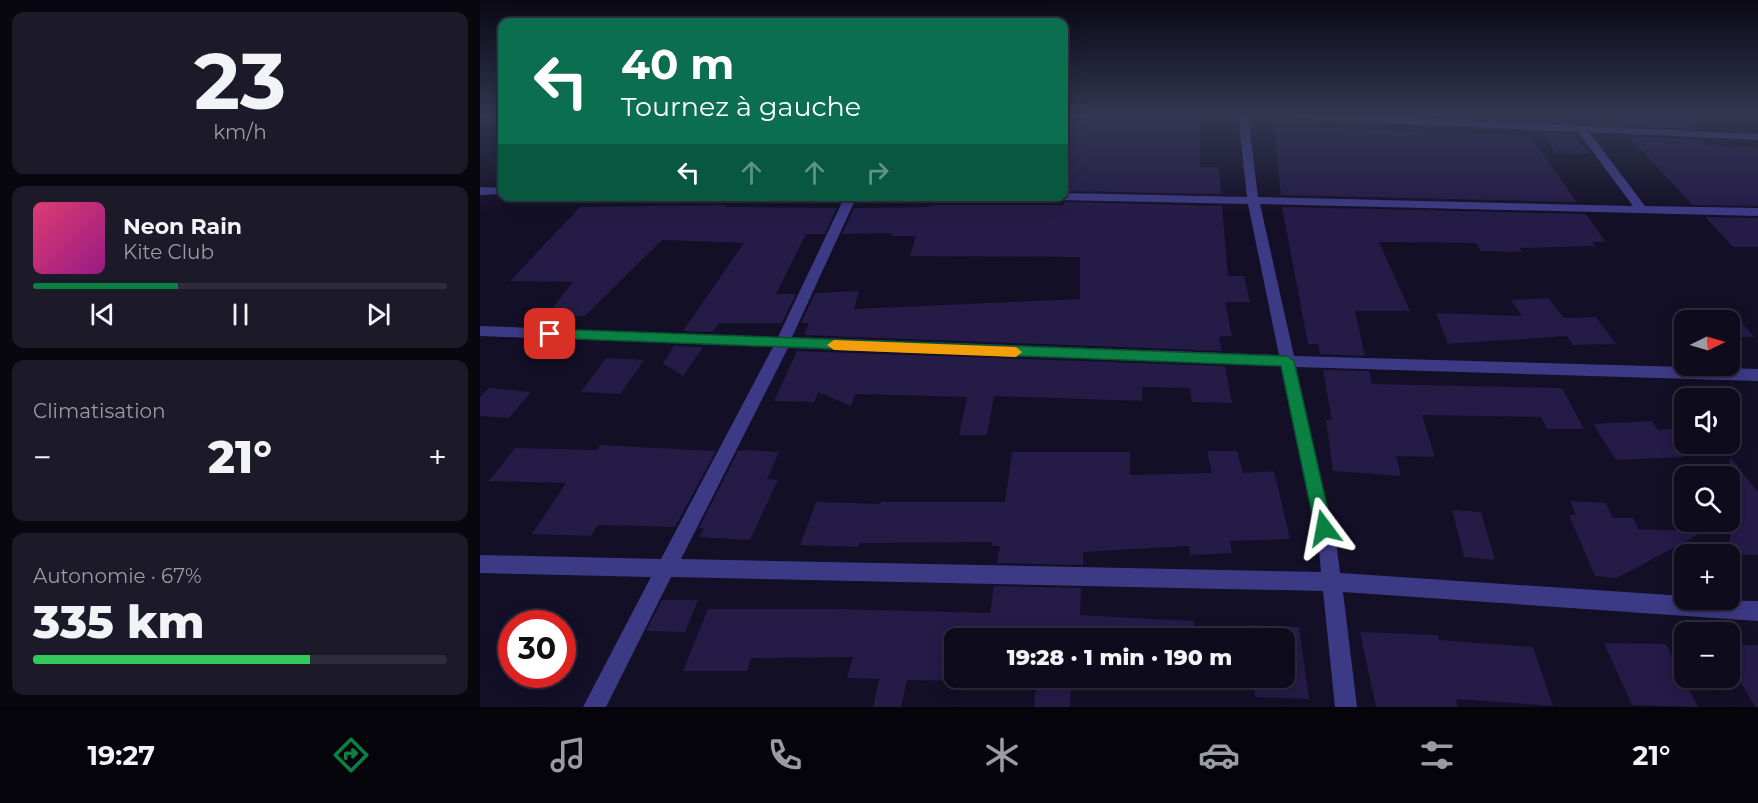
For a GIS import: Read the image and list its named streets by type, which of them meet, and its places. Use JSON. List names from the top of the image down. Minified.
{"north":"right","page":{"tile":[["23","km/h"],"Climatisation",["Autonomie · 67%","335 km"]],"turn":["40 m","Tournez à gauche"],"song":["Neon Rain","Kite Club"],"map_buttons":["+","−"],"heat":["−","21°","+"],"limit":"30","trip":"19:28 · 1 min · 190 m","tabs":["19:27","21°"]}}
